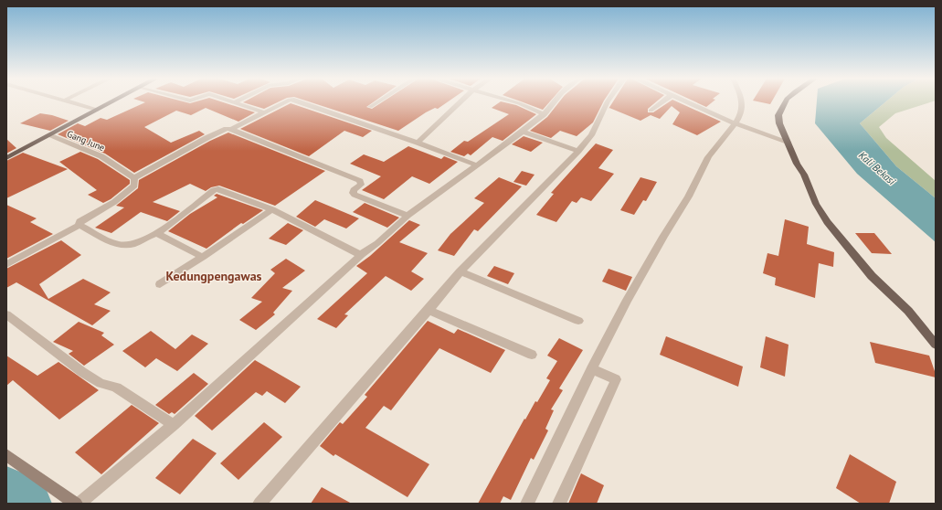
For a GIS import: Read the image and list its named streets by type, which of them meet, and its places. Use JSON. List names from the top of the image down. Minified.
{"streets":{"street":["Gang June"]},"districts":["Kedungpengawas"],"water":["Kali Bekasi"]}
